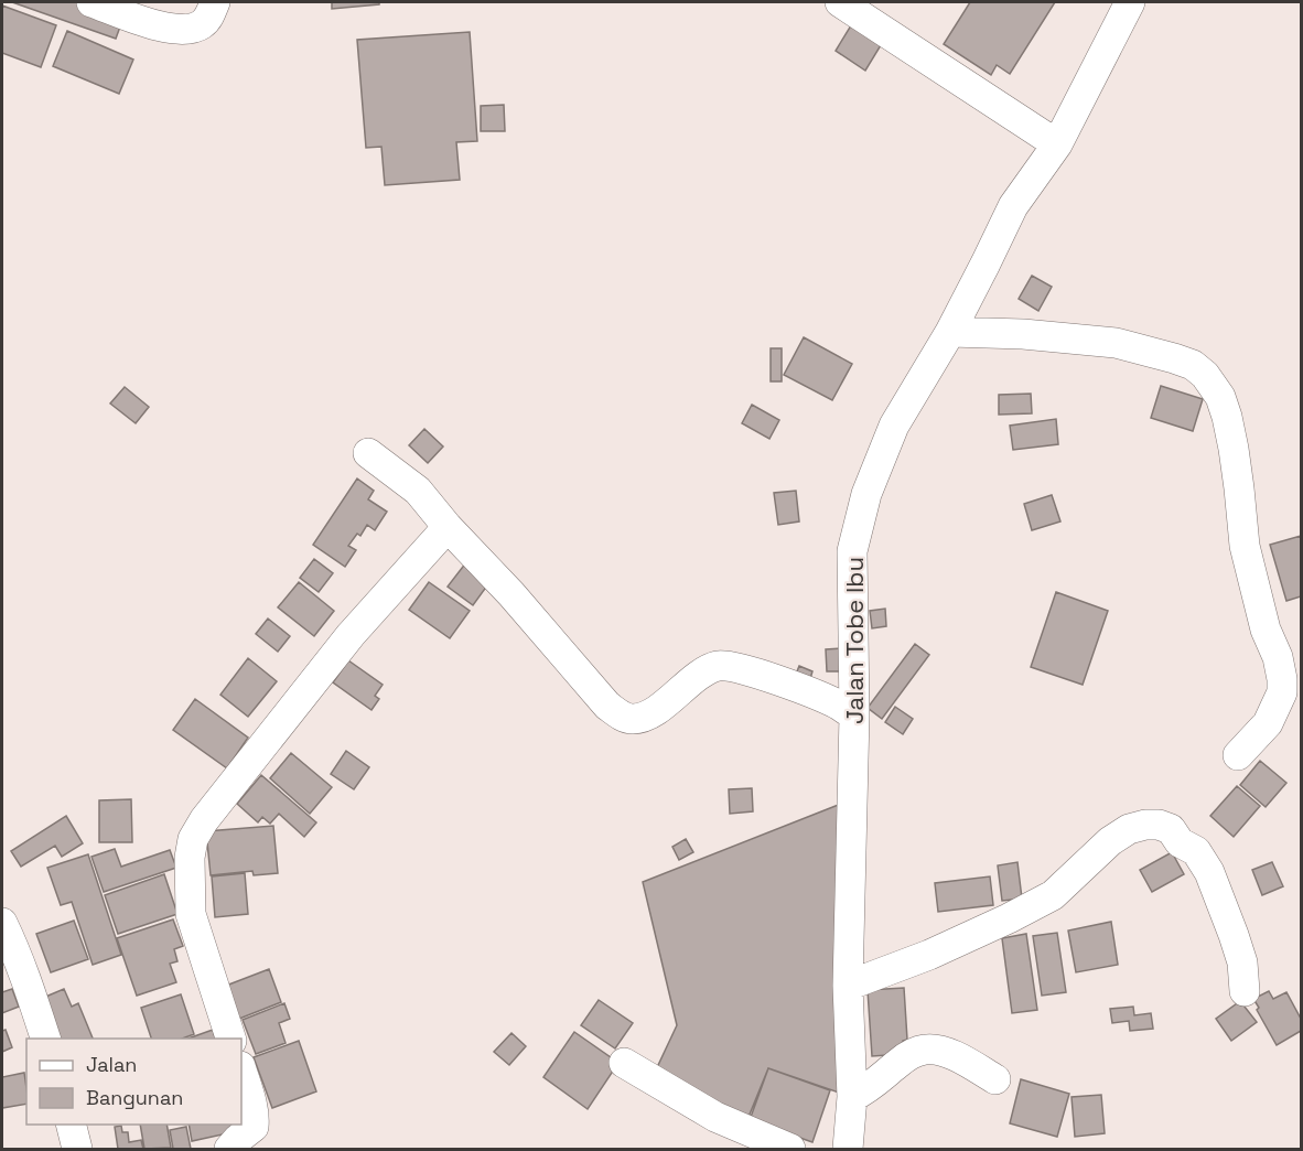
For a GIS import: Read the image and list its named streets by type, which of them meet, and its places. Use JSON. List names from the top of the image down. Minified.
{"streets":{"street":["Jalan Tobe Ibu"]},"legend":["Jalan","Bangunan"]}
